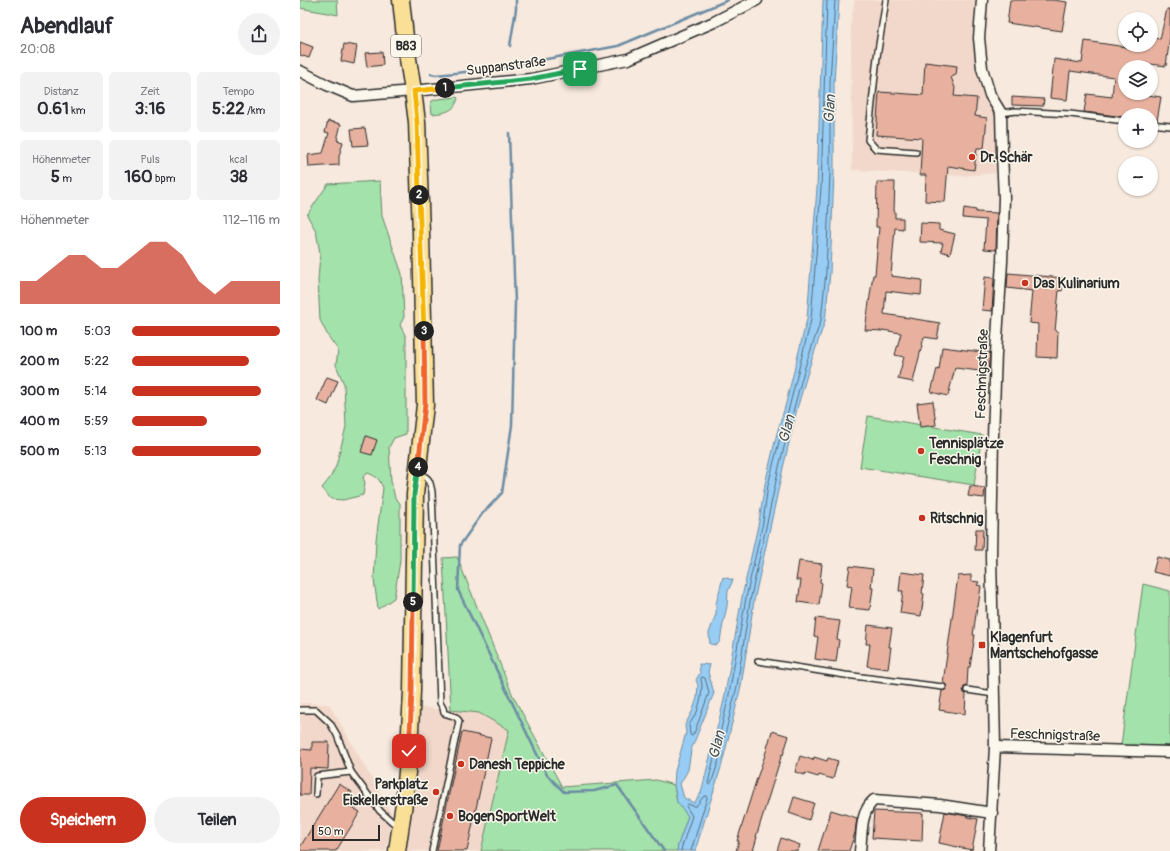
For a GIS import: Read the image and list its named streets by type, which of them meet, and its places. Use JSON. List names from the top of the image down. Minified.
{"streets":{"main road":["B83"],"street":["Suppanstraße","Feschnigstraße"]},"crossings":[["B83","Suppanstraße"]],"water":["Glan"],"places":{"other":["Dr. Schär","Das Kulinarium","Tennisplätze Feschnig","Ritschnig","Danesh Teppiche","Parkplatz Eiskellerstraße","BogenSportWelt"],"transit":["Klagenfurt Mantschehofgasse"]},"scale_bar":"50 m","page":{"heading":["Abendlauf","20:08"],"map_buttons":["+","−"],"stats":[["Distanz","0.61 km"],["Zeit","3:16"],["Tempo","5:22 /km"],["Höhenmeter","5 m"],["Puls","160 bpm"],["kcal","38"]],"pins":["1","2","3","4","5"],"chart":["Höhenmeter","112–116 m"],"list":[{"name":"100 m","note":"5:03"},{"name":"200 m","note":"5:22"},{"name":"300 m","note":"5:14"},{"name":"400 m","note":"5:59"},{"name":"500 m","note":"5:13"}],"buttons":["Speichern","Teilen"],"scale":"50 m"}}
